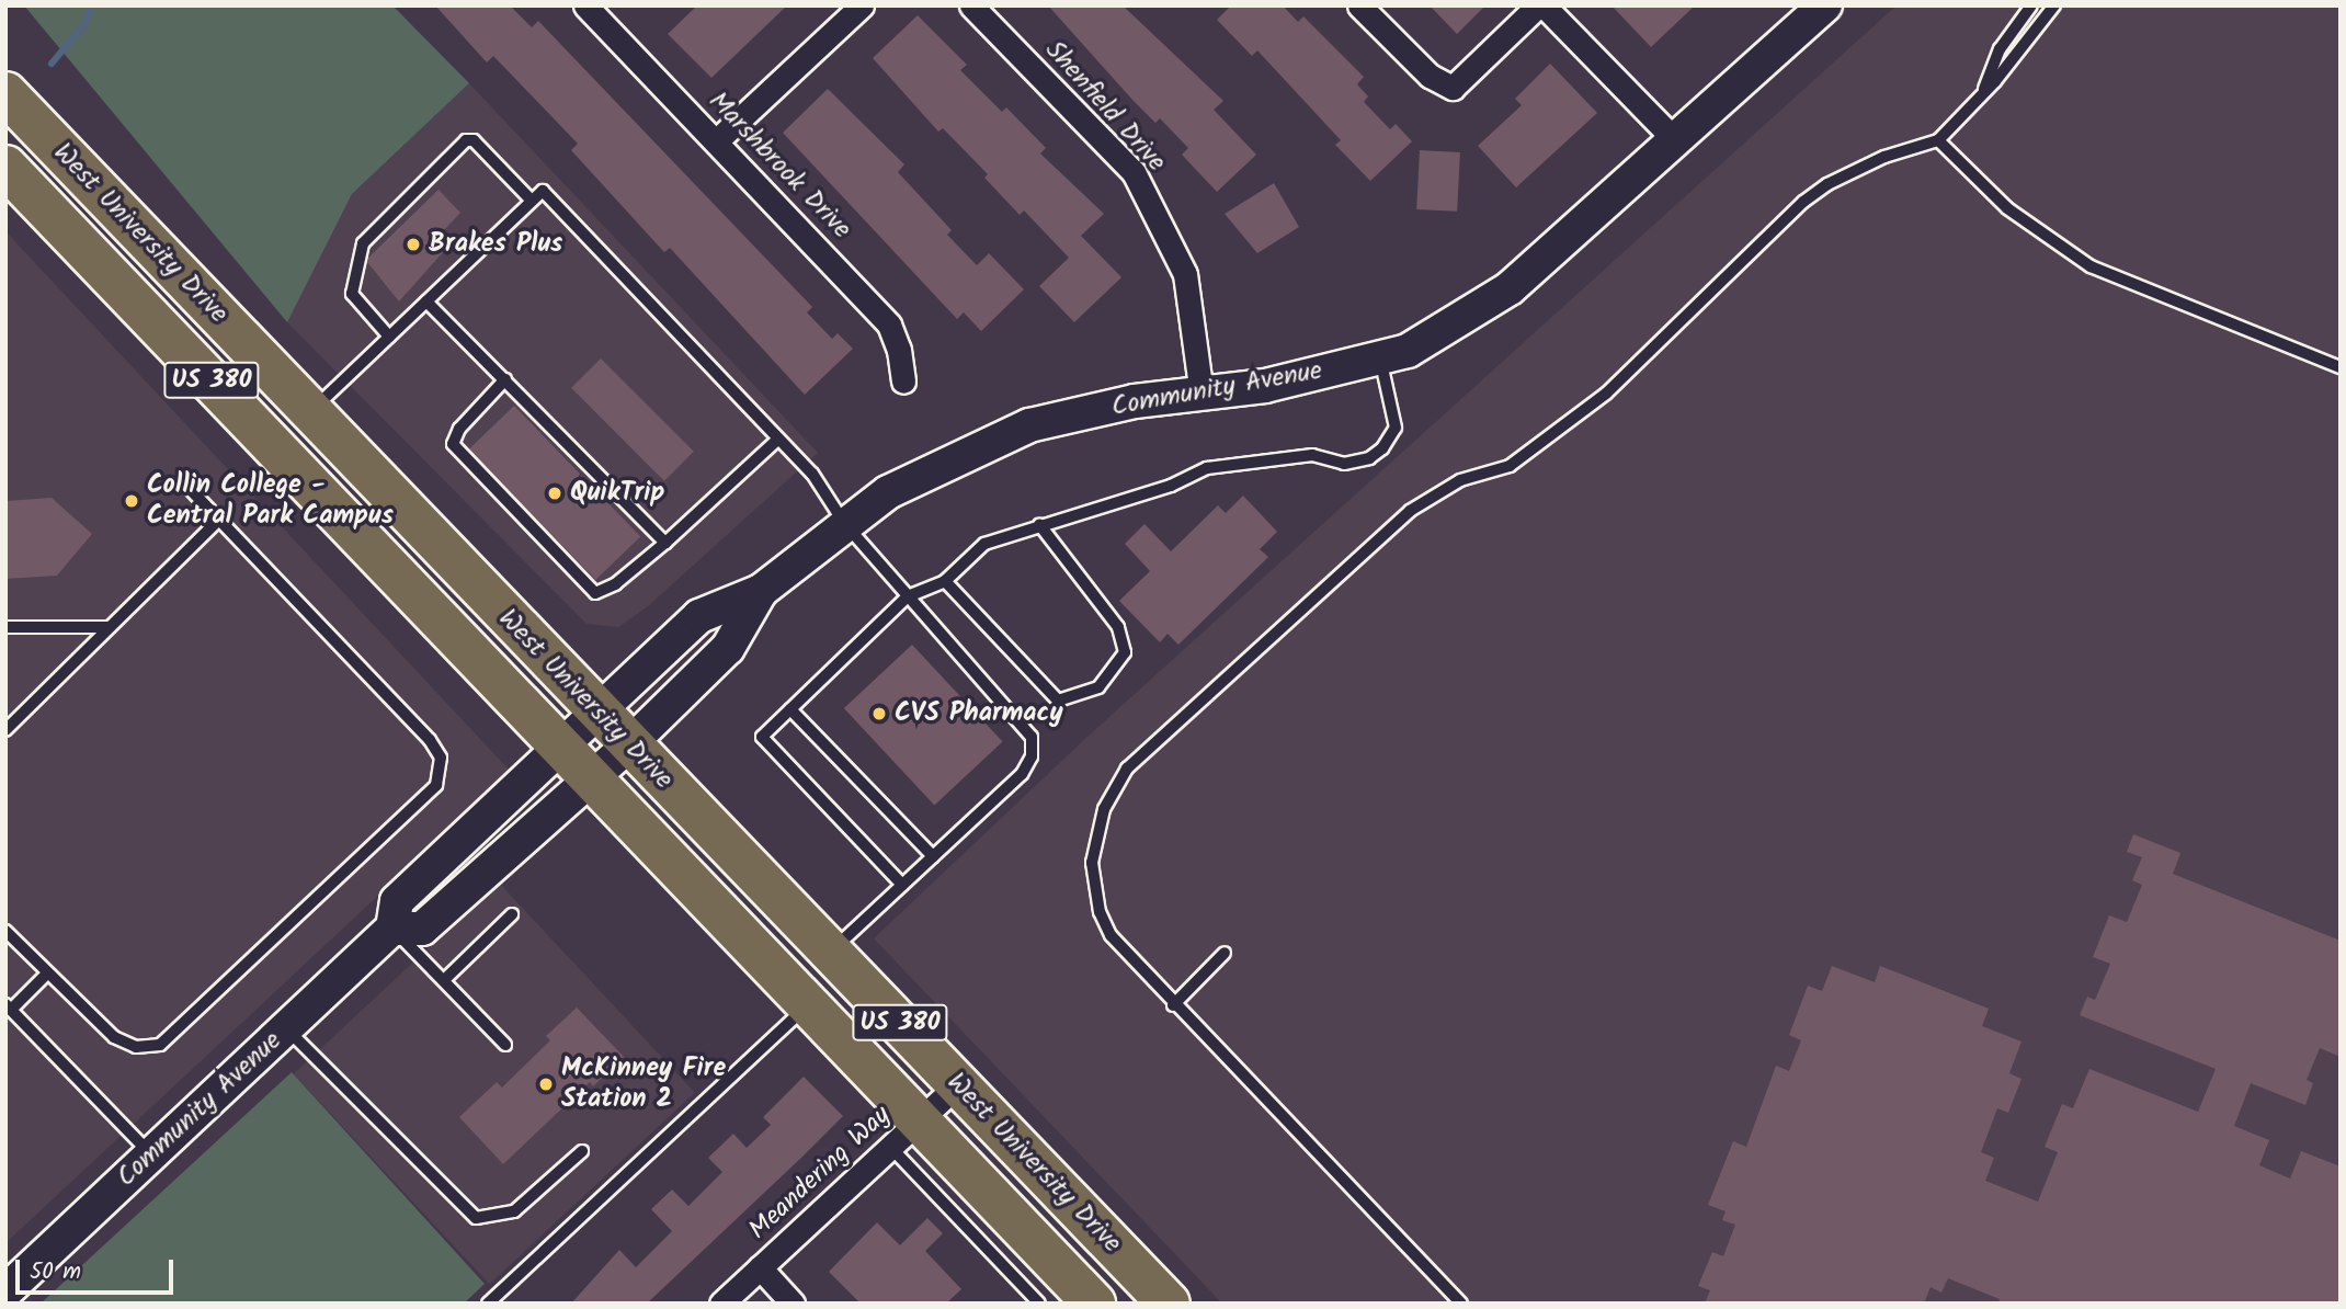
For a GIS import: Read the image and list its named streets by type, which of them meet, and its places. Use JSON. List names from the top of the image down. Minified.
{"streets":{"highway":["West University Drive","US 380"],"street":["Shenfield Drive","Marshbrook Drive","Community Avenue","Meandering Way"]},"crossings":[["Shenfield Drive","Community Avenue"],["West University Drive","Community Avenue"],["West University Drive","Meandering Way"]],"places":["Brakes Plus","QuikTrip","Collin College - Central Park Campus","CVS Pharmacy","McKinney Fire Station 2"],"scale_bar":"50 m"}
